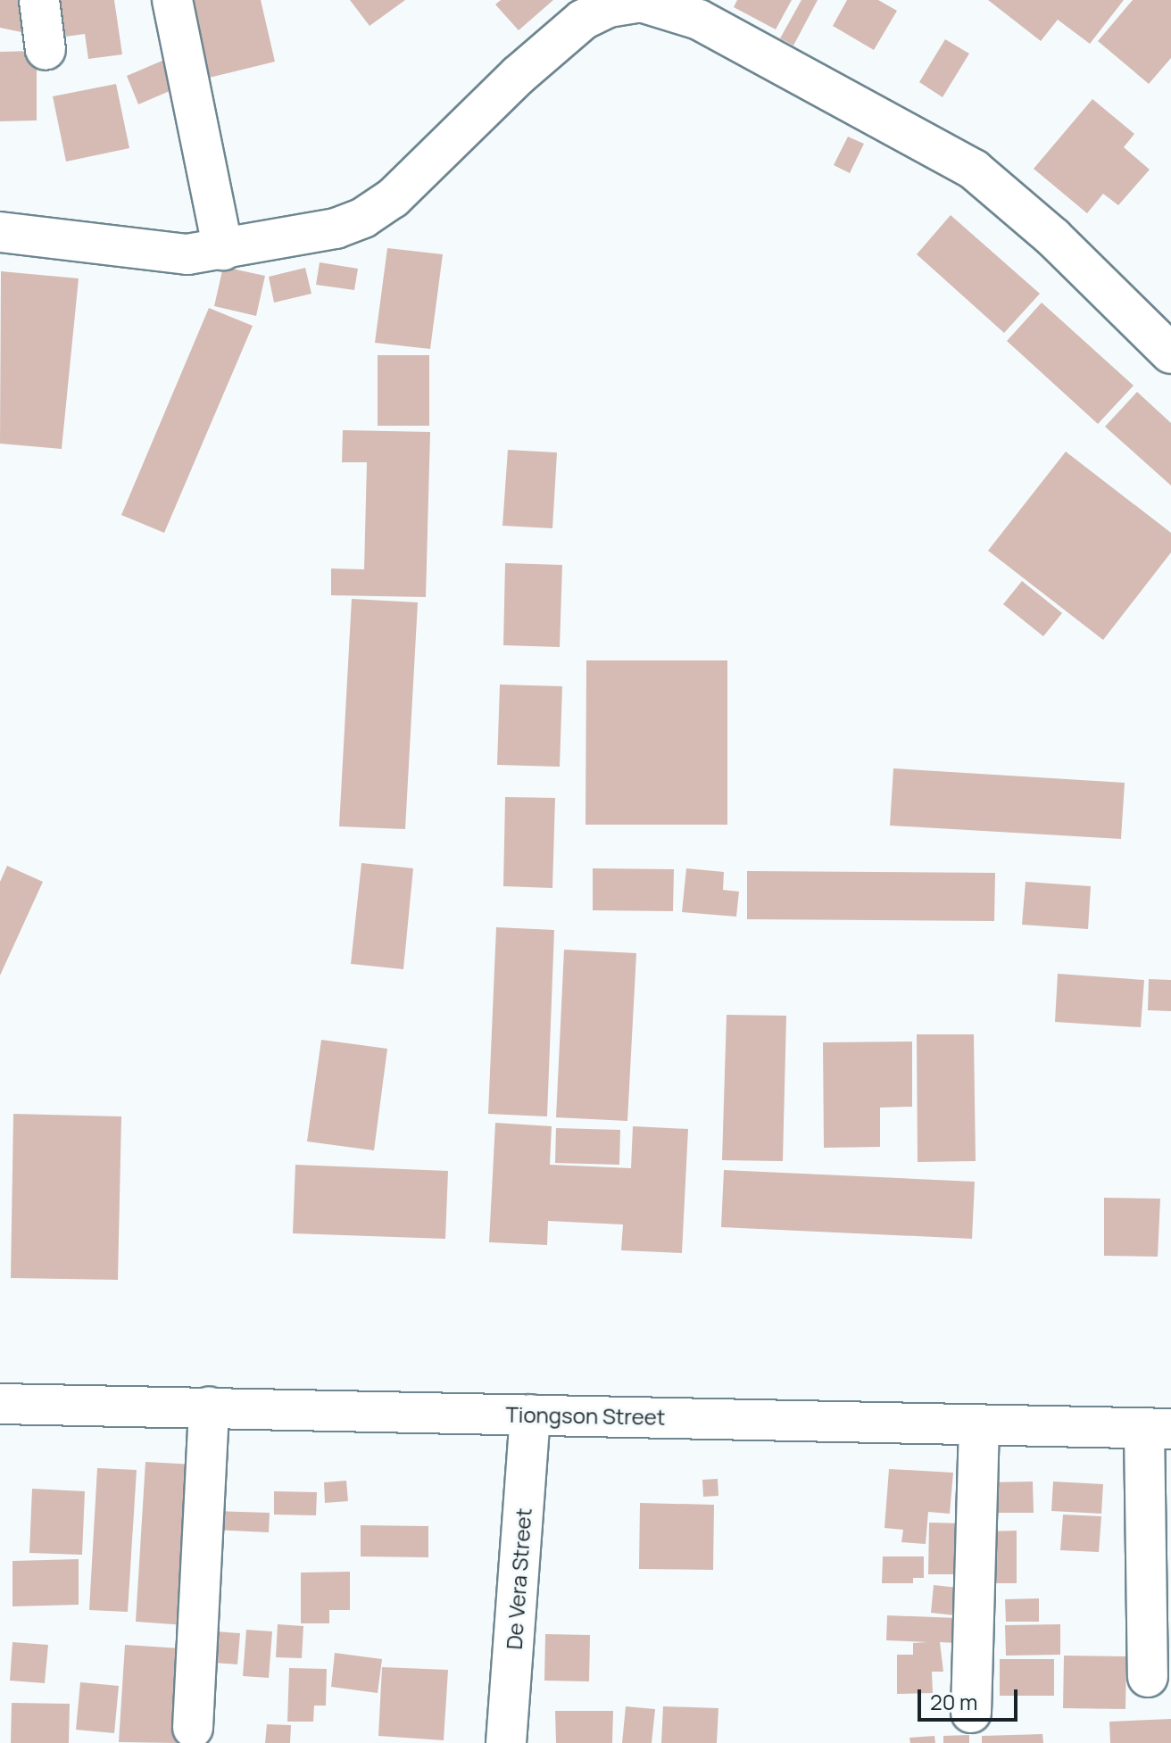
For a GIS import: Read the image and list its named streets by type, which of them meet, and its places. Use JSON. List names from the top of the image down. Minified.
{"streets":{"street":["Tiongson Street","De Vera Street"]},"crossings":[["Tiongson Street","De Vera Street"]],"scale_bar":"20 m"}
